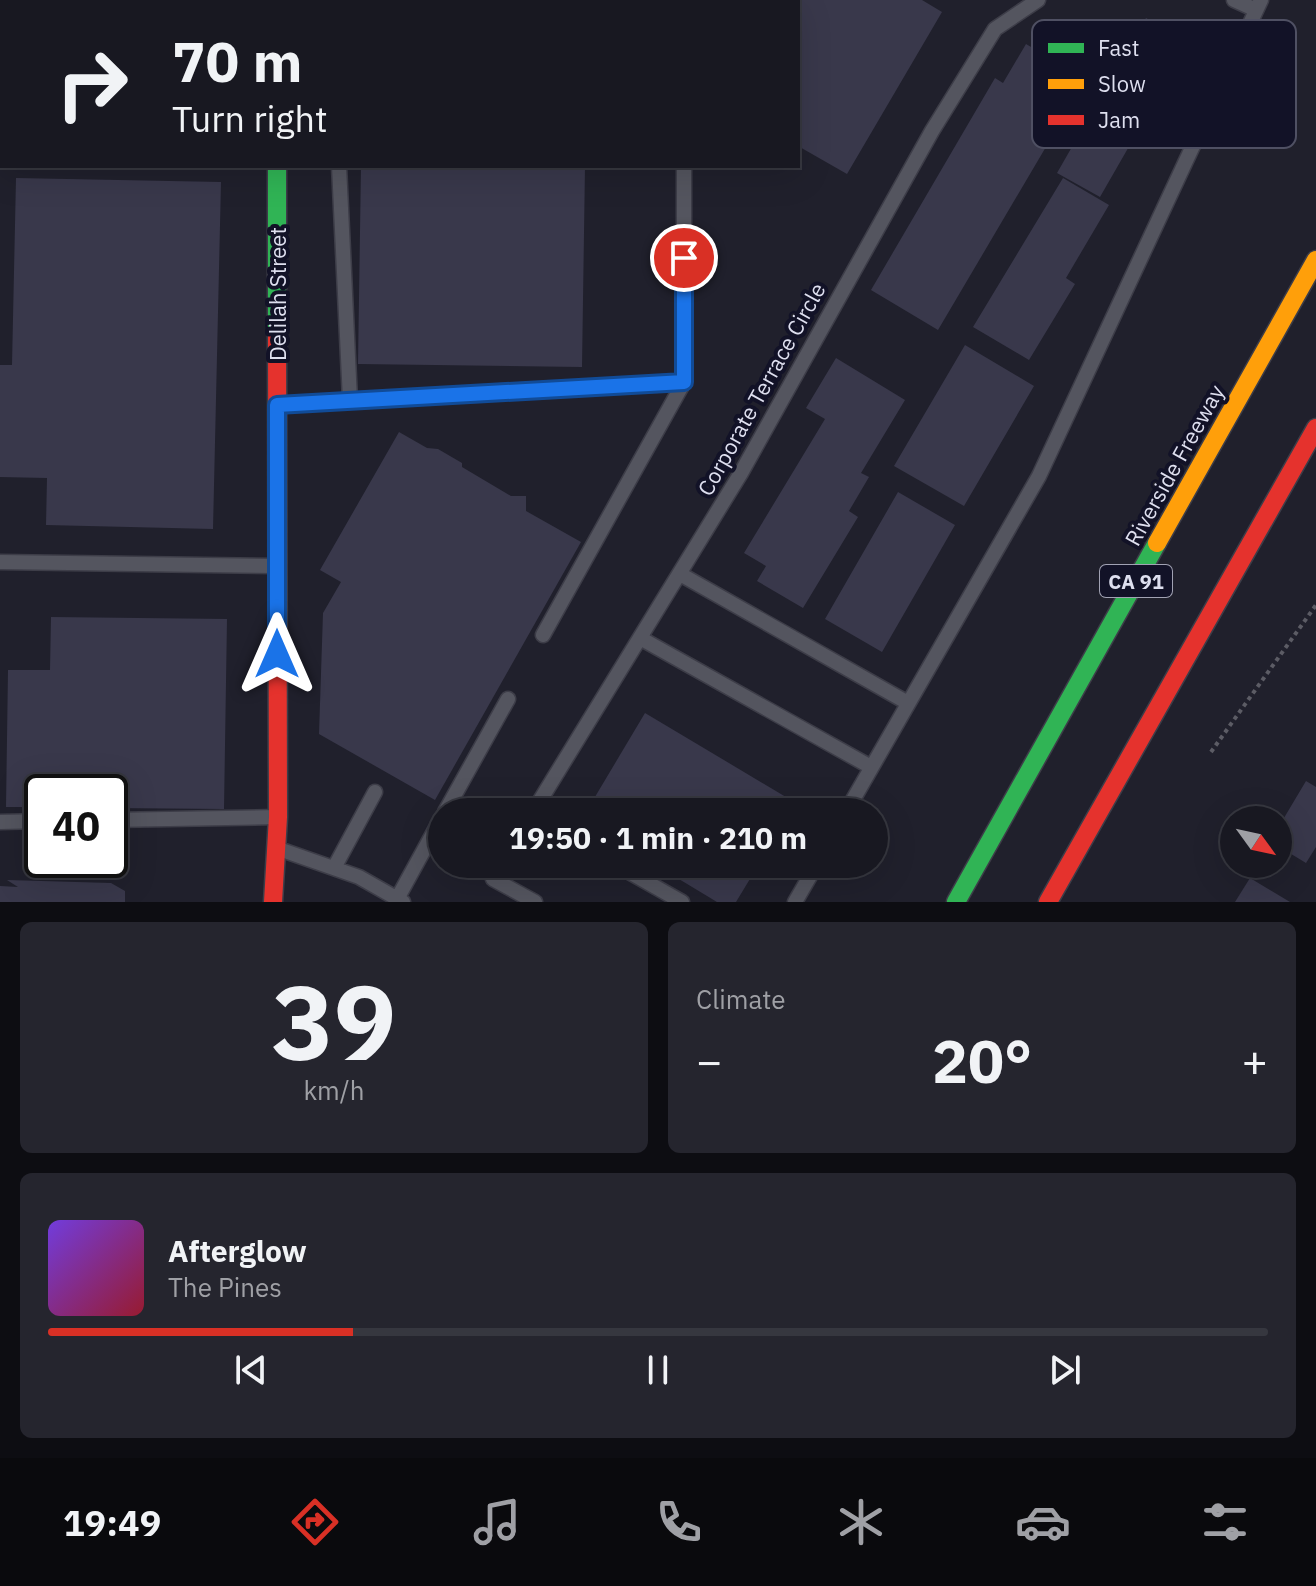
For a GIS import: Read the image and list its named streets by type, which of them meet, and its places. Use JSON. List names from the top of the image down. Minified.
{"streets":{"main road":["Delilah Street","Riverside Freeway","CA 91"],"lane":["Corporate Terrace Circle"]},"legend":["Fast","Slow","Jam"],"north":"bottom right","page":{"turn":["70 m","Turn right"],"limit":"40","trip":"19:50 · 1 min · 210 m","tile":[["39","km/h"],"Climate"],"heat":["−","20°","+"],"song":["Afterglow","The Pines"],"tabs":"19:49"}}
